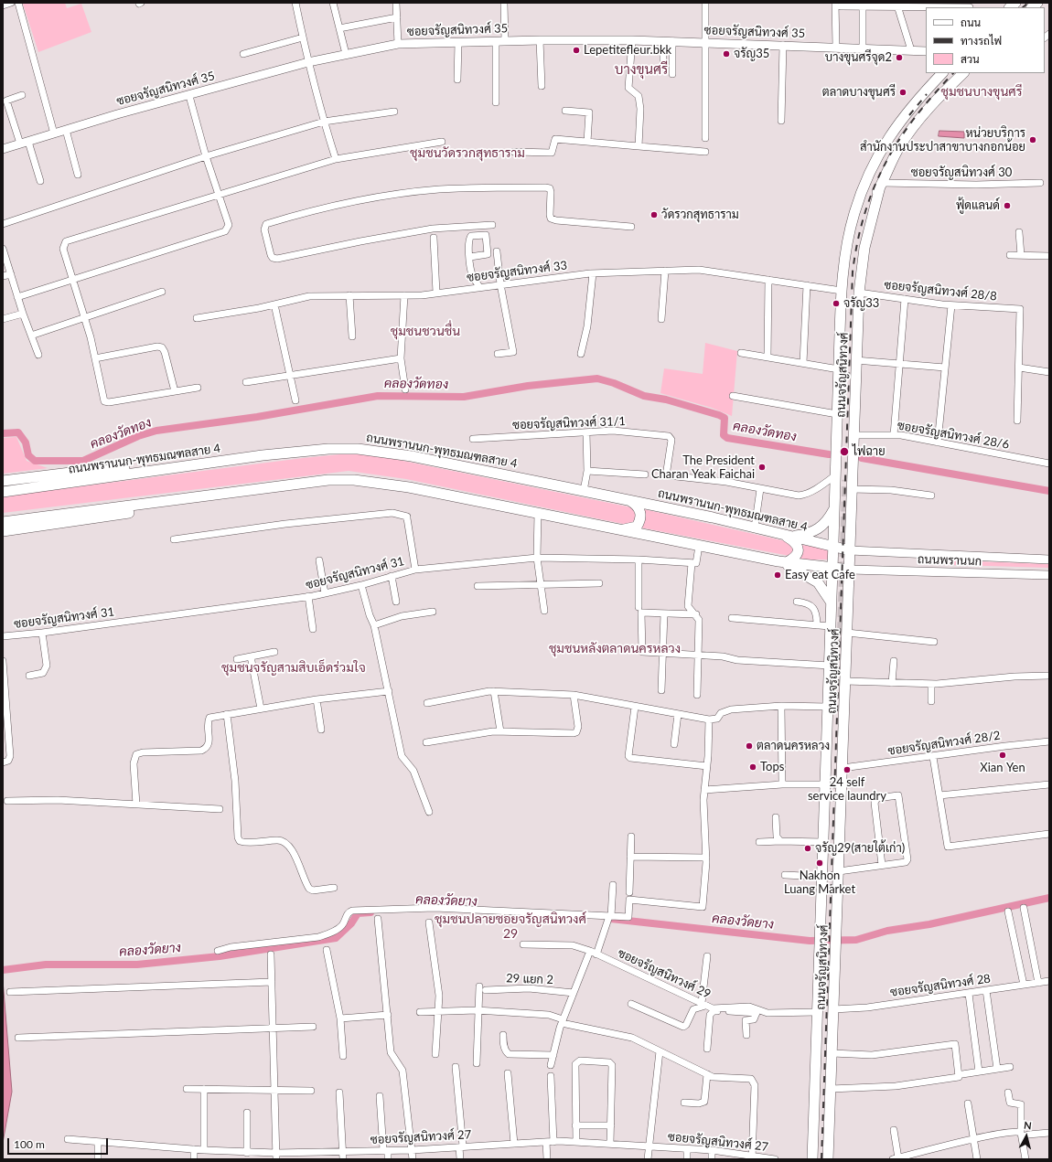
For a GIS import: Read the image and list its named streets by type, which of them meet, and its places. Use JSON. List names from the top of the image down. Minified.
{"streets":{"main road":["ถนนจรัญสนิทวงศ์","ถนนพรานนก-พุทธมณฑลสาย 4"],"street":["ซอยจรัญสนิทวงศ์ 35","ซอยจรัญสนิทวงศ์ 30","ซอยจรัญสนิทวงศ์ 33","ซอยจรัญสนิทวงศ์ 28/8","ซอยจรัญสนิทวงศ์ 31/1","ซอยจรัญสนิทวงศ์ 28/6","ถนนพรานนก","ซอยจรัญสนิทวงศ์ 31","ซอยจรัญสนิทวงศ์ 28/2","ซอยจรัญสนิทวงศ์ 29","29 แยก 2","ซอยจรัญสนิทวงศ์ 28","ซอยจรัญสนิทวงศ์ 27"]},"crossings":[["ซอยจรัญสนิทวงศ์ 30","ถนนจรัญสนิทวงศ์"],["ซอยจรัญสนิทวงศ์ 33","ถนนจรัญสนิทวงศ์"],["ซอยจรัญสนิทวงศ์ 28/8","ถนนจรัญสนิทวงศ์"],["ถนนจรัญสนิทวงศ์","ซอยจรัญสนิทวงศ์ 31/1"],["ถนนจรัญสนิทวงศ์","ซอยจรัญสนิทวงศ์ 28/6"],["ถนนจรัญสนิทวงศ์","ถนนพรานนก-พุทธมณฑลสาย 4"],["ถนนจรัญสนิทวงศ์","ถนนพรานนก"],["ถนนจรัญสนิทวงศ์","ซอยจรัญสนิทวงศ์ 28/2"],["ถนนจรัญสนิทวงศ์","ซอยจรัญสนิทวงศ์ 29"],["ถนนจรัญสนิทวงศ์","ซอยจรัญสนิทวงศ์ 28"],["ถนนพรานนก-พุทธมณฑลสาย 4","ถนนพรานนก"]],"districts":["บางขุนศรี","ชุมชนบางขุนศรี","ชุมชนวัดรวกสุทธาราม","ชุมชนชวนชื่น","ชุมชนหลังตลาดนครหลวง","ชุมชนจรัญสามสิบเอ็ดร่วมใจ","ชุมชนปลายซอยจรัญสนิทวงศ์ 29"],"water":["คลองวัดทอง","คลองวัดยาง"],"places":["Lepetitefleur.bkk","จรัญ35","บางขุนศรีจุด2","ตลาดบางขุนศรี","หน่วยบริการ สำนักงานประปาสาขาบางกอกน้อย","ฟู้ดแลนด์","วัดรวกสุทธาราม","จรัญ33","ไฟฉาย","The President Charan Yeak Faichai","Easy eat Cafe","ตลาดนครหลวง","Xian Yen","Tops","24 self service laundry","จรัญ29(สายใต้เก่า)","Nakhon Luang Market"],"legend":["ถนน","ทางรถไฟ","สวน"],"scale_bar":"100 m","north":"top"}
